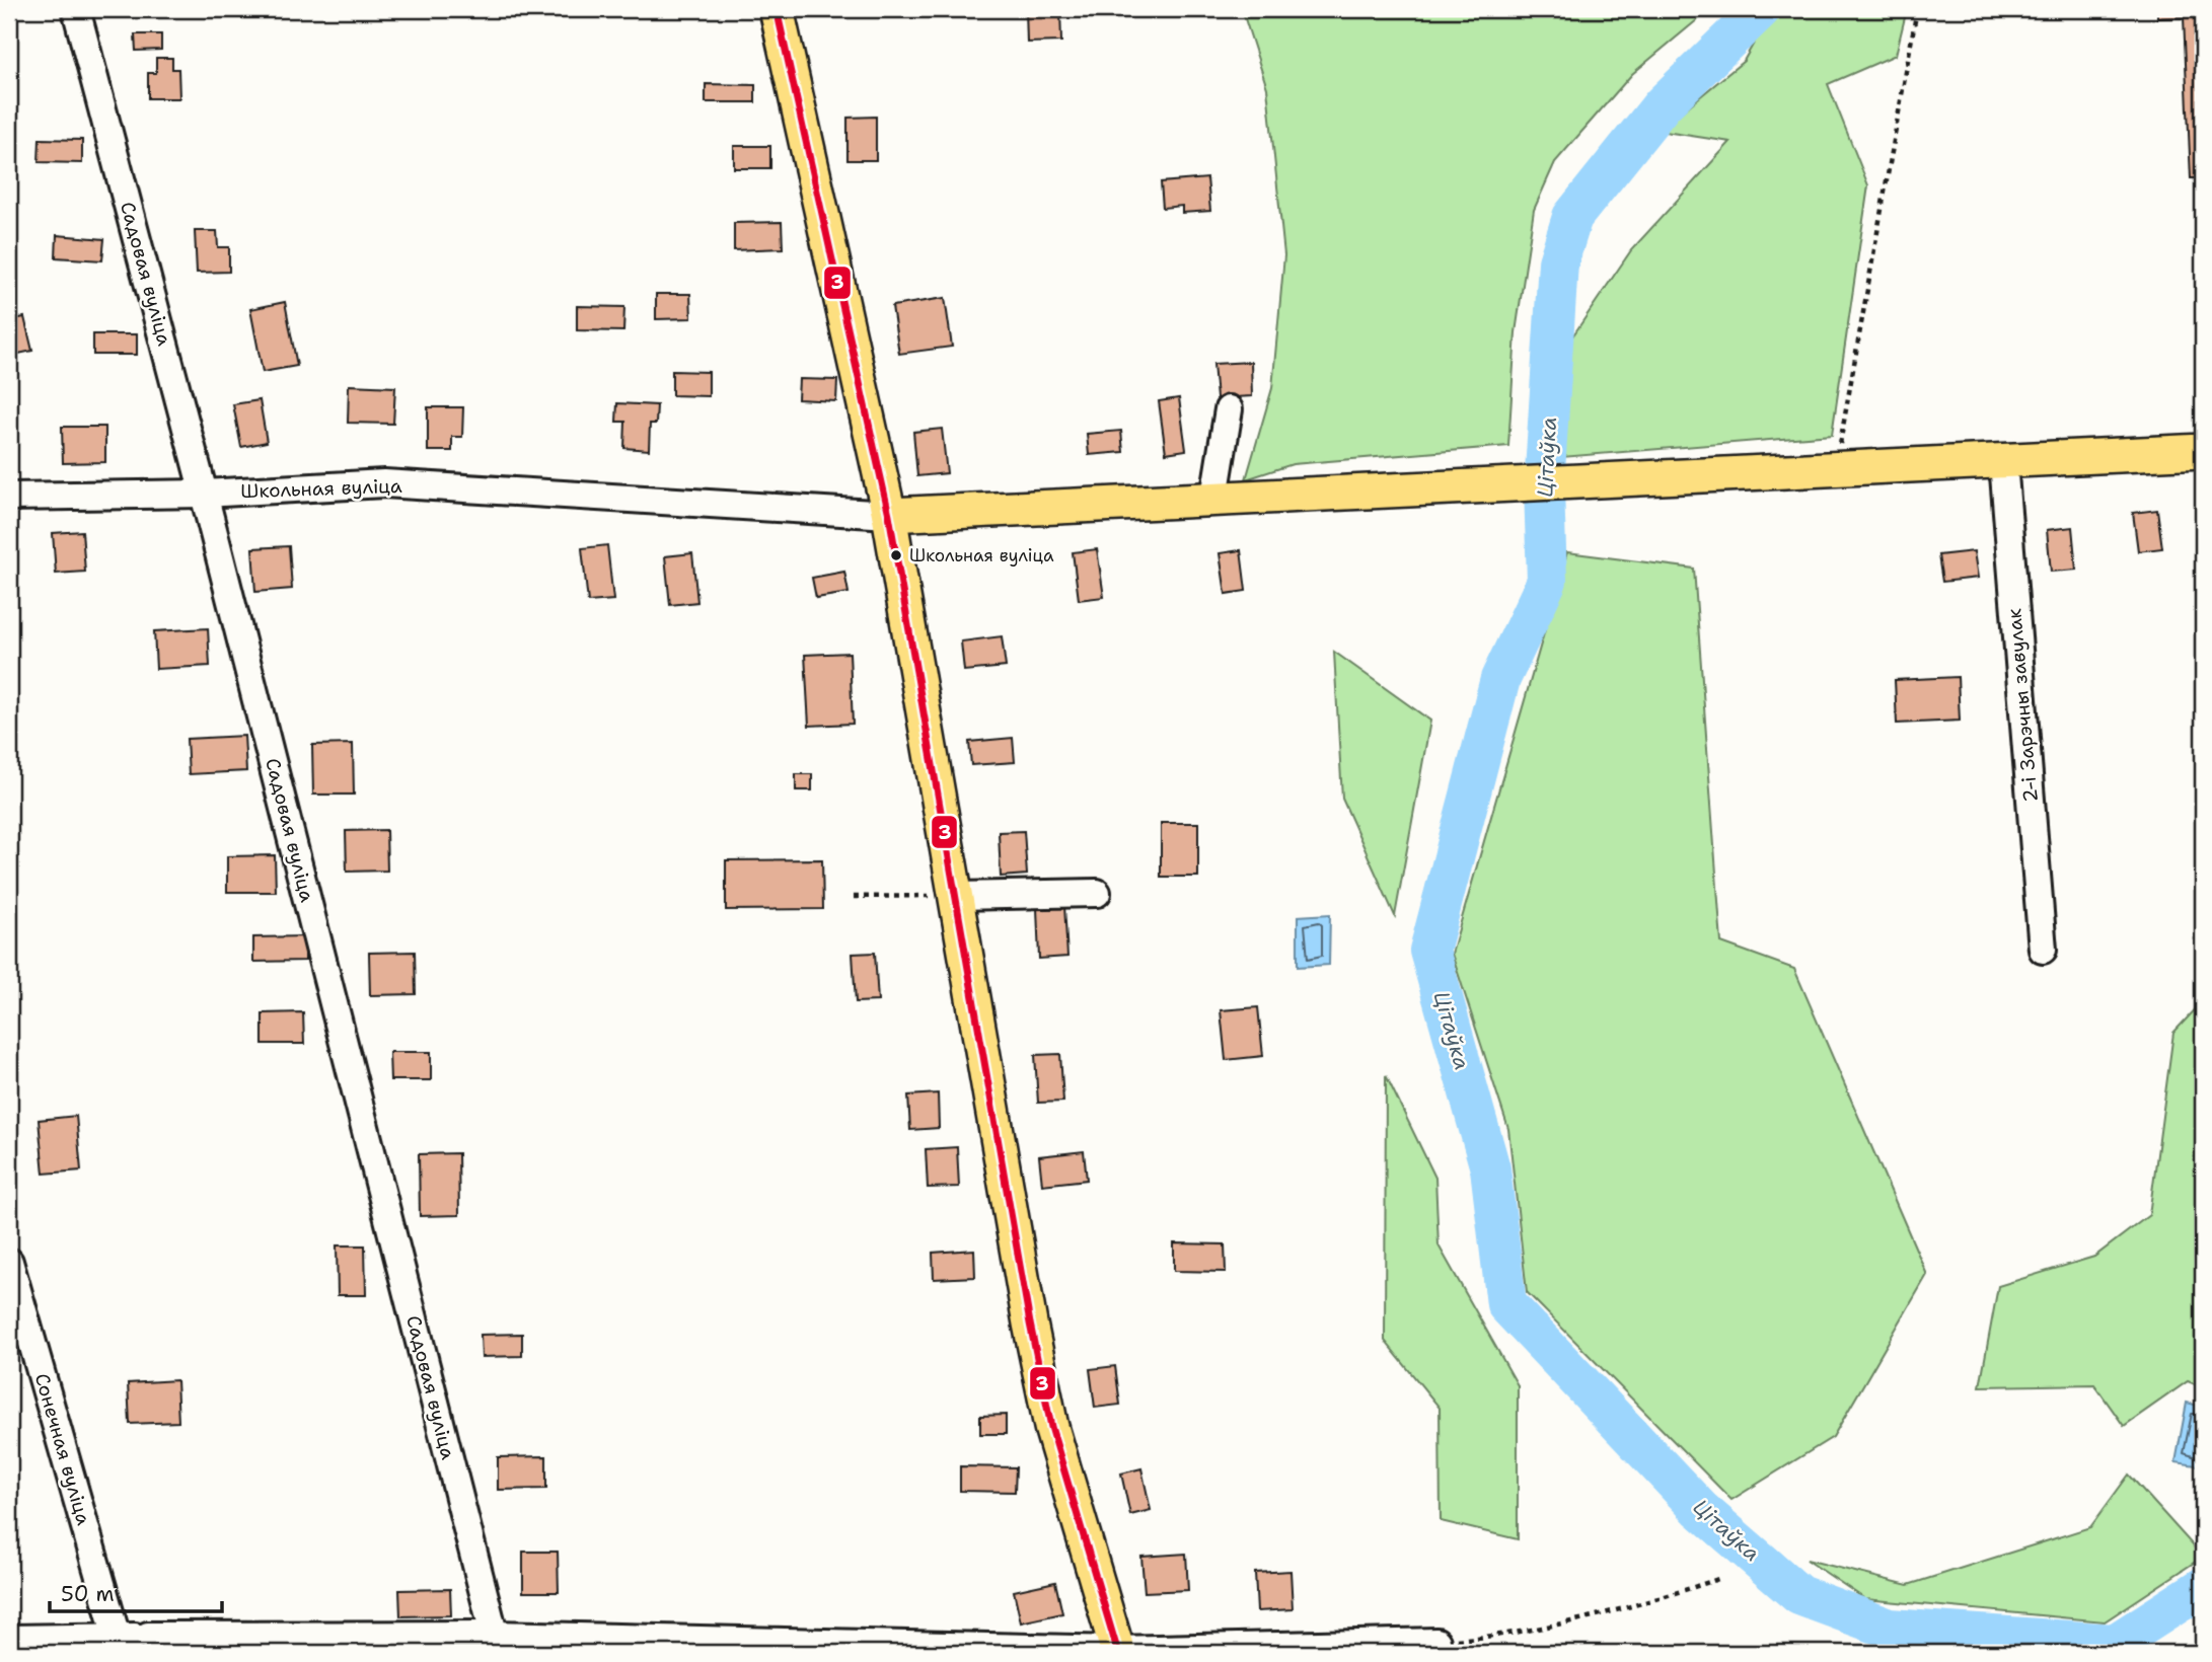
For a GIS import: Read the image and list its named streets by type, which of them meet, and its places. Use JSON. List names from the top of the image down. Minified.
{"streets":{"main road":["Школьная вуліца"],"street":["Садовая вуліца","2-і Зарэчны завулак","Сонечная вуліца"]},"crossings":[["Садовая вуліца","Школьная вуліца"],["Школьная вуліца","2-і Зарэчны завулак"]],"water":["Цітаўка"],"places":["Школьная вуліца"],"lines":["transit line 3"],"scale_bar":"50 m"}
